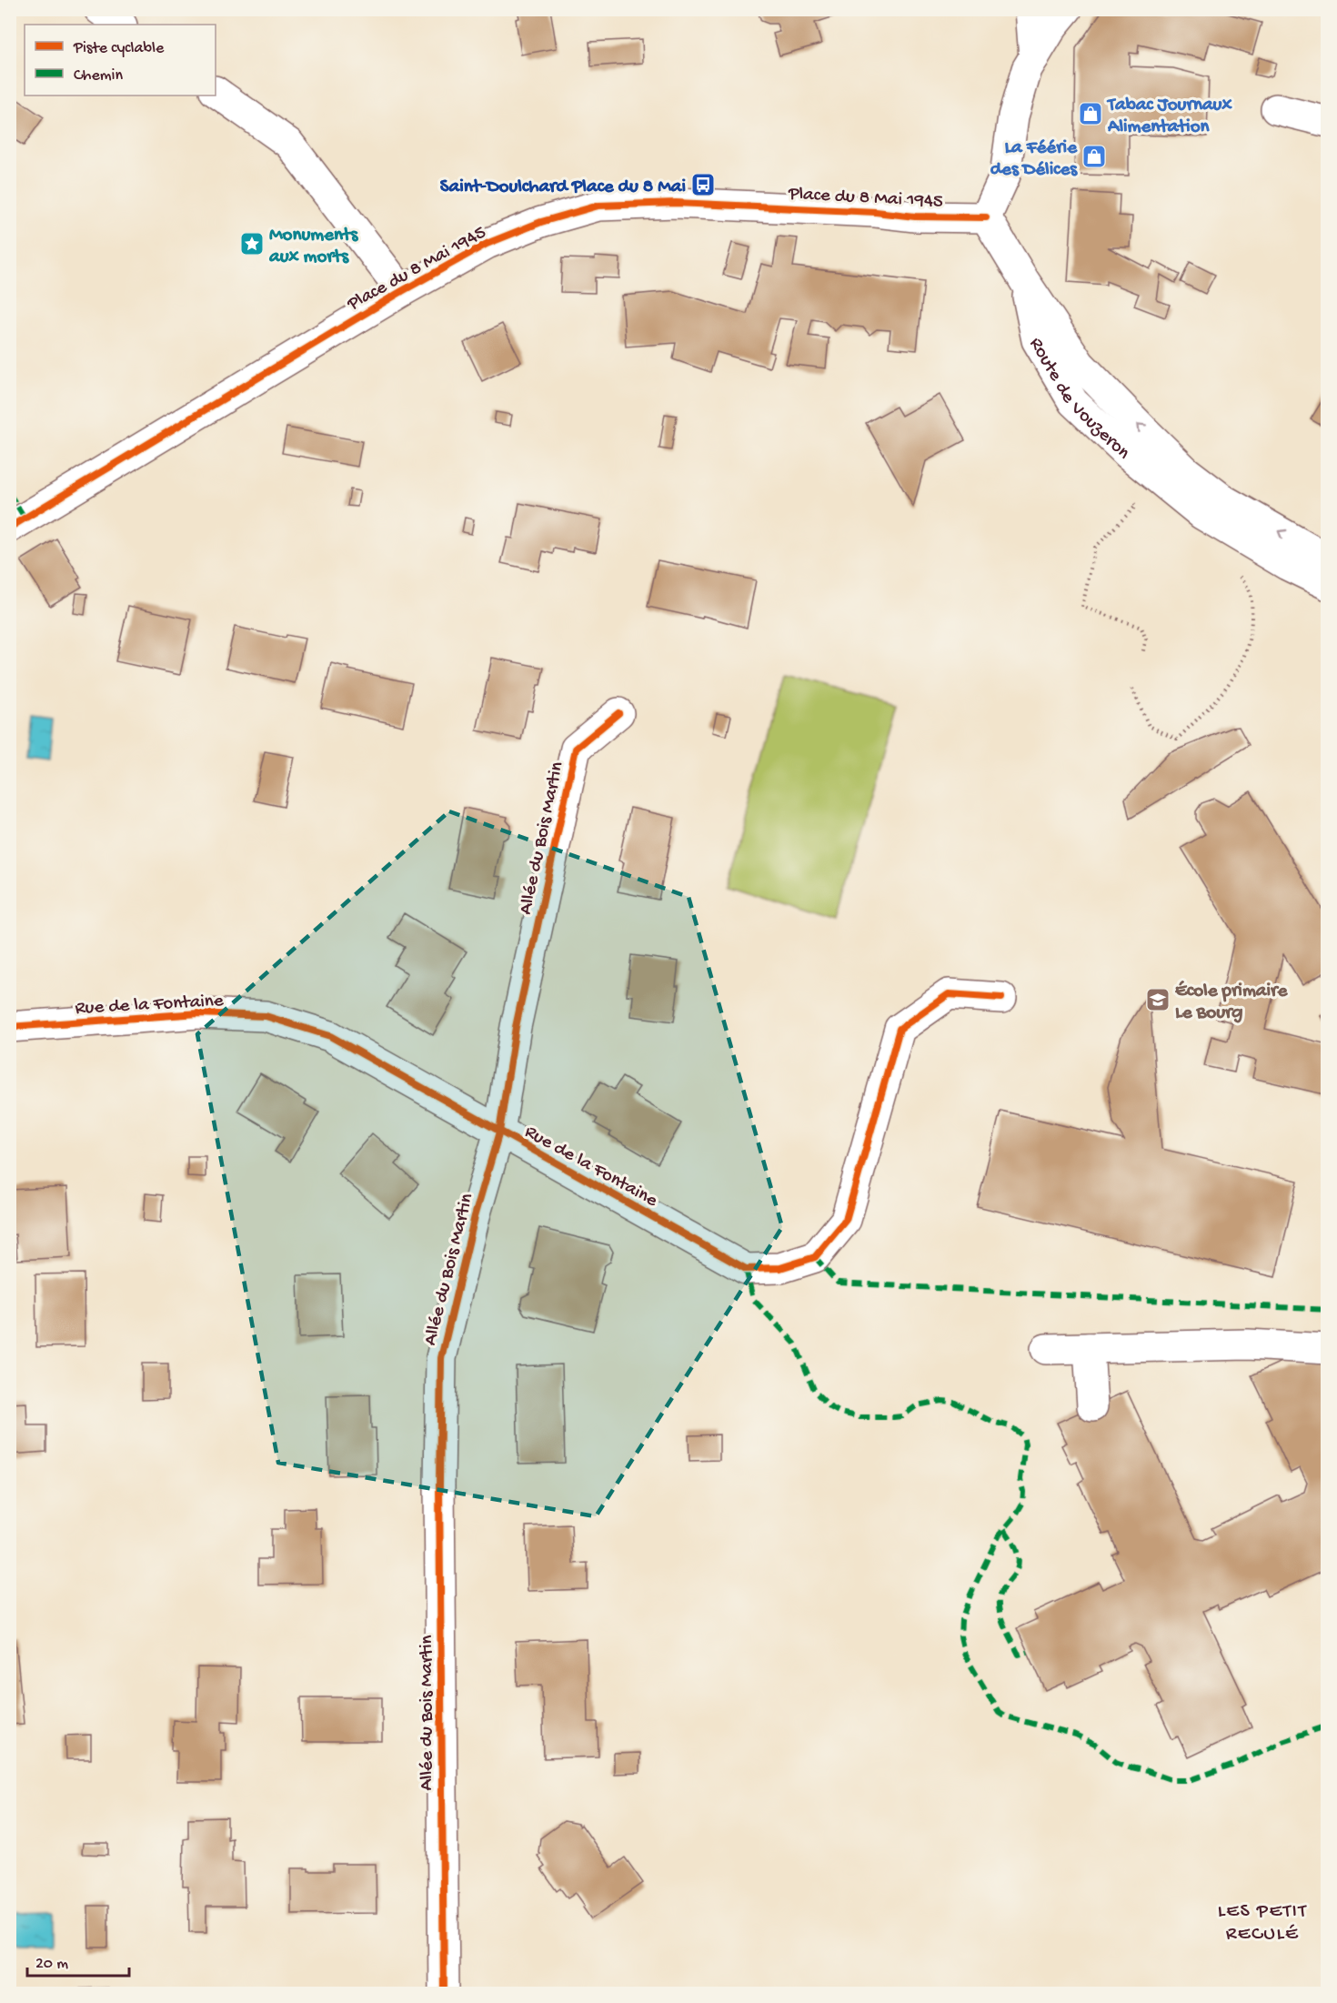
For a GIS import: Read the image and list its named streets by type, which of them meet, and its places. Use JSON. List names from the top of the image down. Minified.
{"streets":{"street":["Place du 8 Mai 1945","Route de Vouzeron","Allée du Bois Martin","Rue de la Fontaine"]},"crossings":[["Place du 8 Mai 1945","Route de Vouzeron"],["Allée du Bois Martin","Rue de la Fontaine"]],"districts":["LES PETIT RECULÉ"],"places":{"shop":["Tabac Journaux Alimentation","La Féérie des Délices"],"bus stop":["Saint-Doulchard Place du 8 Mai"],"place":["Monuments aux morts"],"school or university":["École primaire Le Bourg"]},"legend":["Piste cyclable","Chemin"],"scale_bar":"20 m"}
